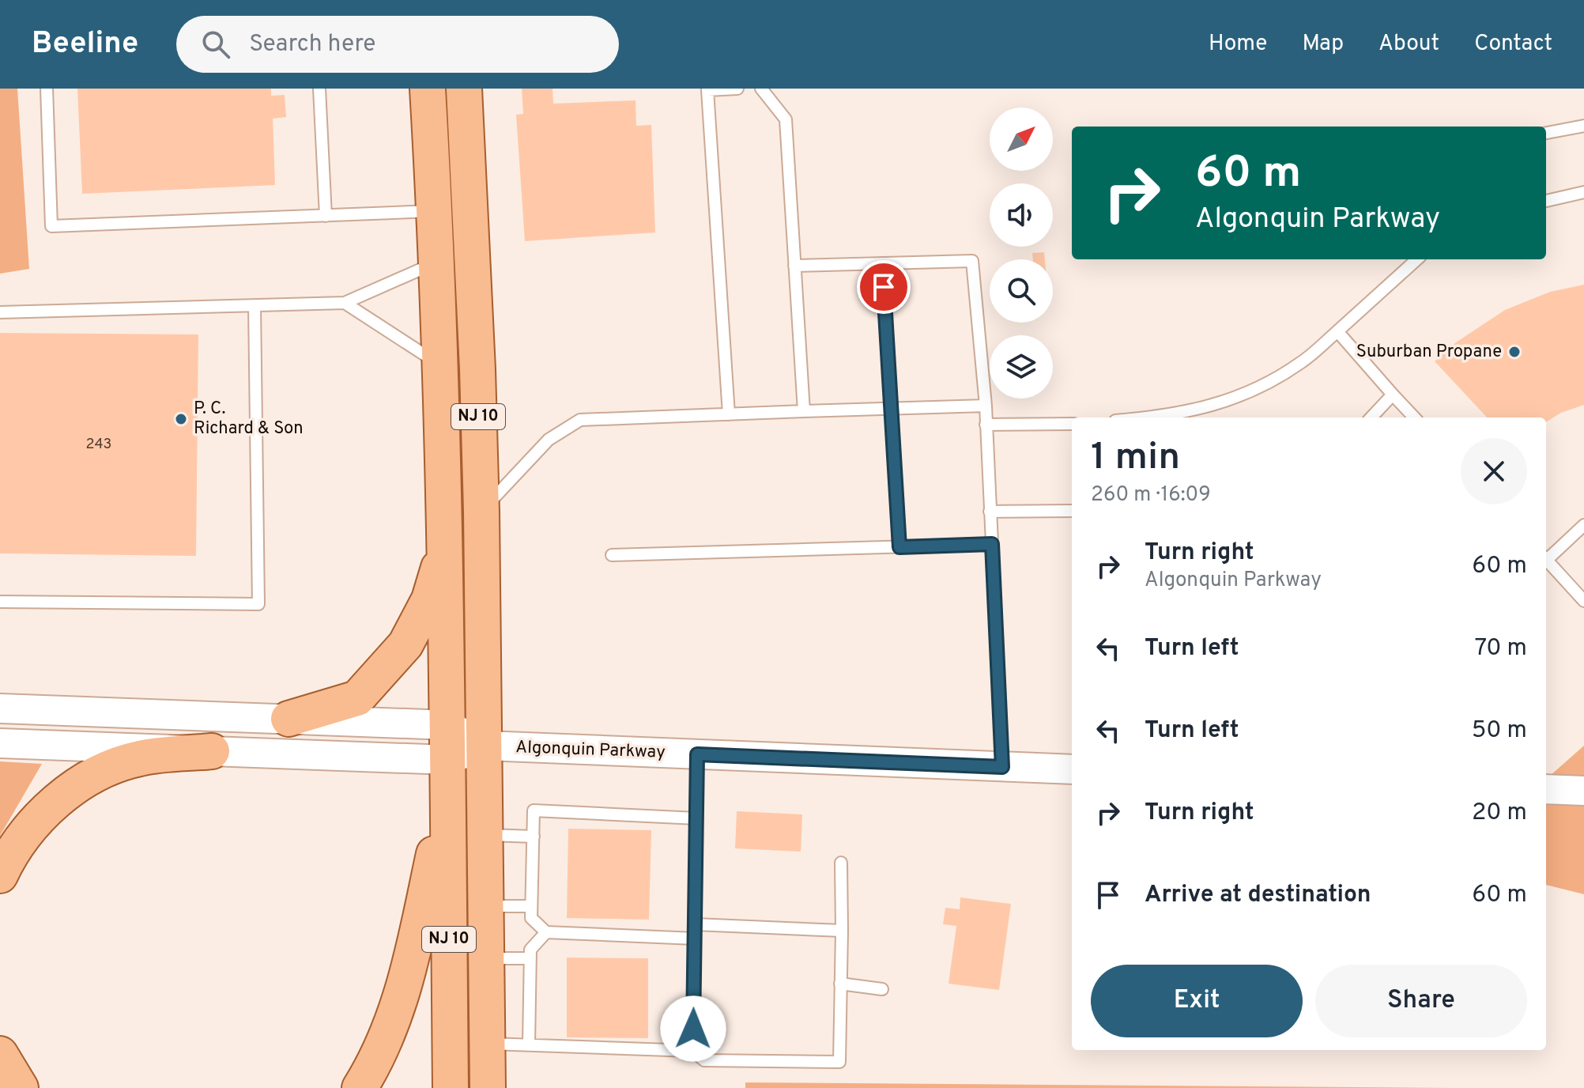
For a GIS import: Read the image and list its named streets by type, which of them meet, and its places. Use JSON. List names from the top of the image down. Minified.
{"streets":{"main road":["NJ 10"],"street":["Algonquin Parkway"]},"crossings":[["NJ 10","Algonquin Parkway"]],"places":["Suburban Propane","P. C. Richard & Son"],"house_numbers":["243"],"north":"top right","page":{"header":"Beeline","search":"Search here","nav":["Home","Map","About","Contact"],"turn":["60 m","Algonquin Parkway"],"heading":["1 min","260 m · 16:09"],"list":[{"name":"Turn right","note":"Algonquin Parkway","value":"60 m"},{"name":"Turn left","value":"70 m"},{"name":"Turn left","value":"50 m"},{"name":"Turn right","value":"20 m"},{"name":"Arrive at destination","value":"60 m"}],"buttons":["Exit","Share"]}}
